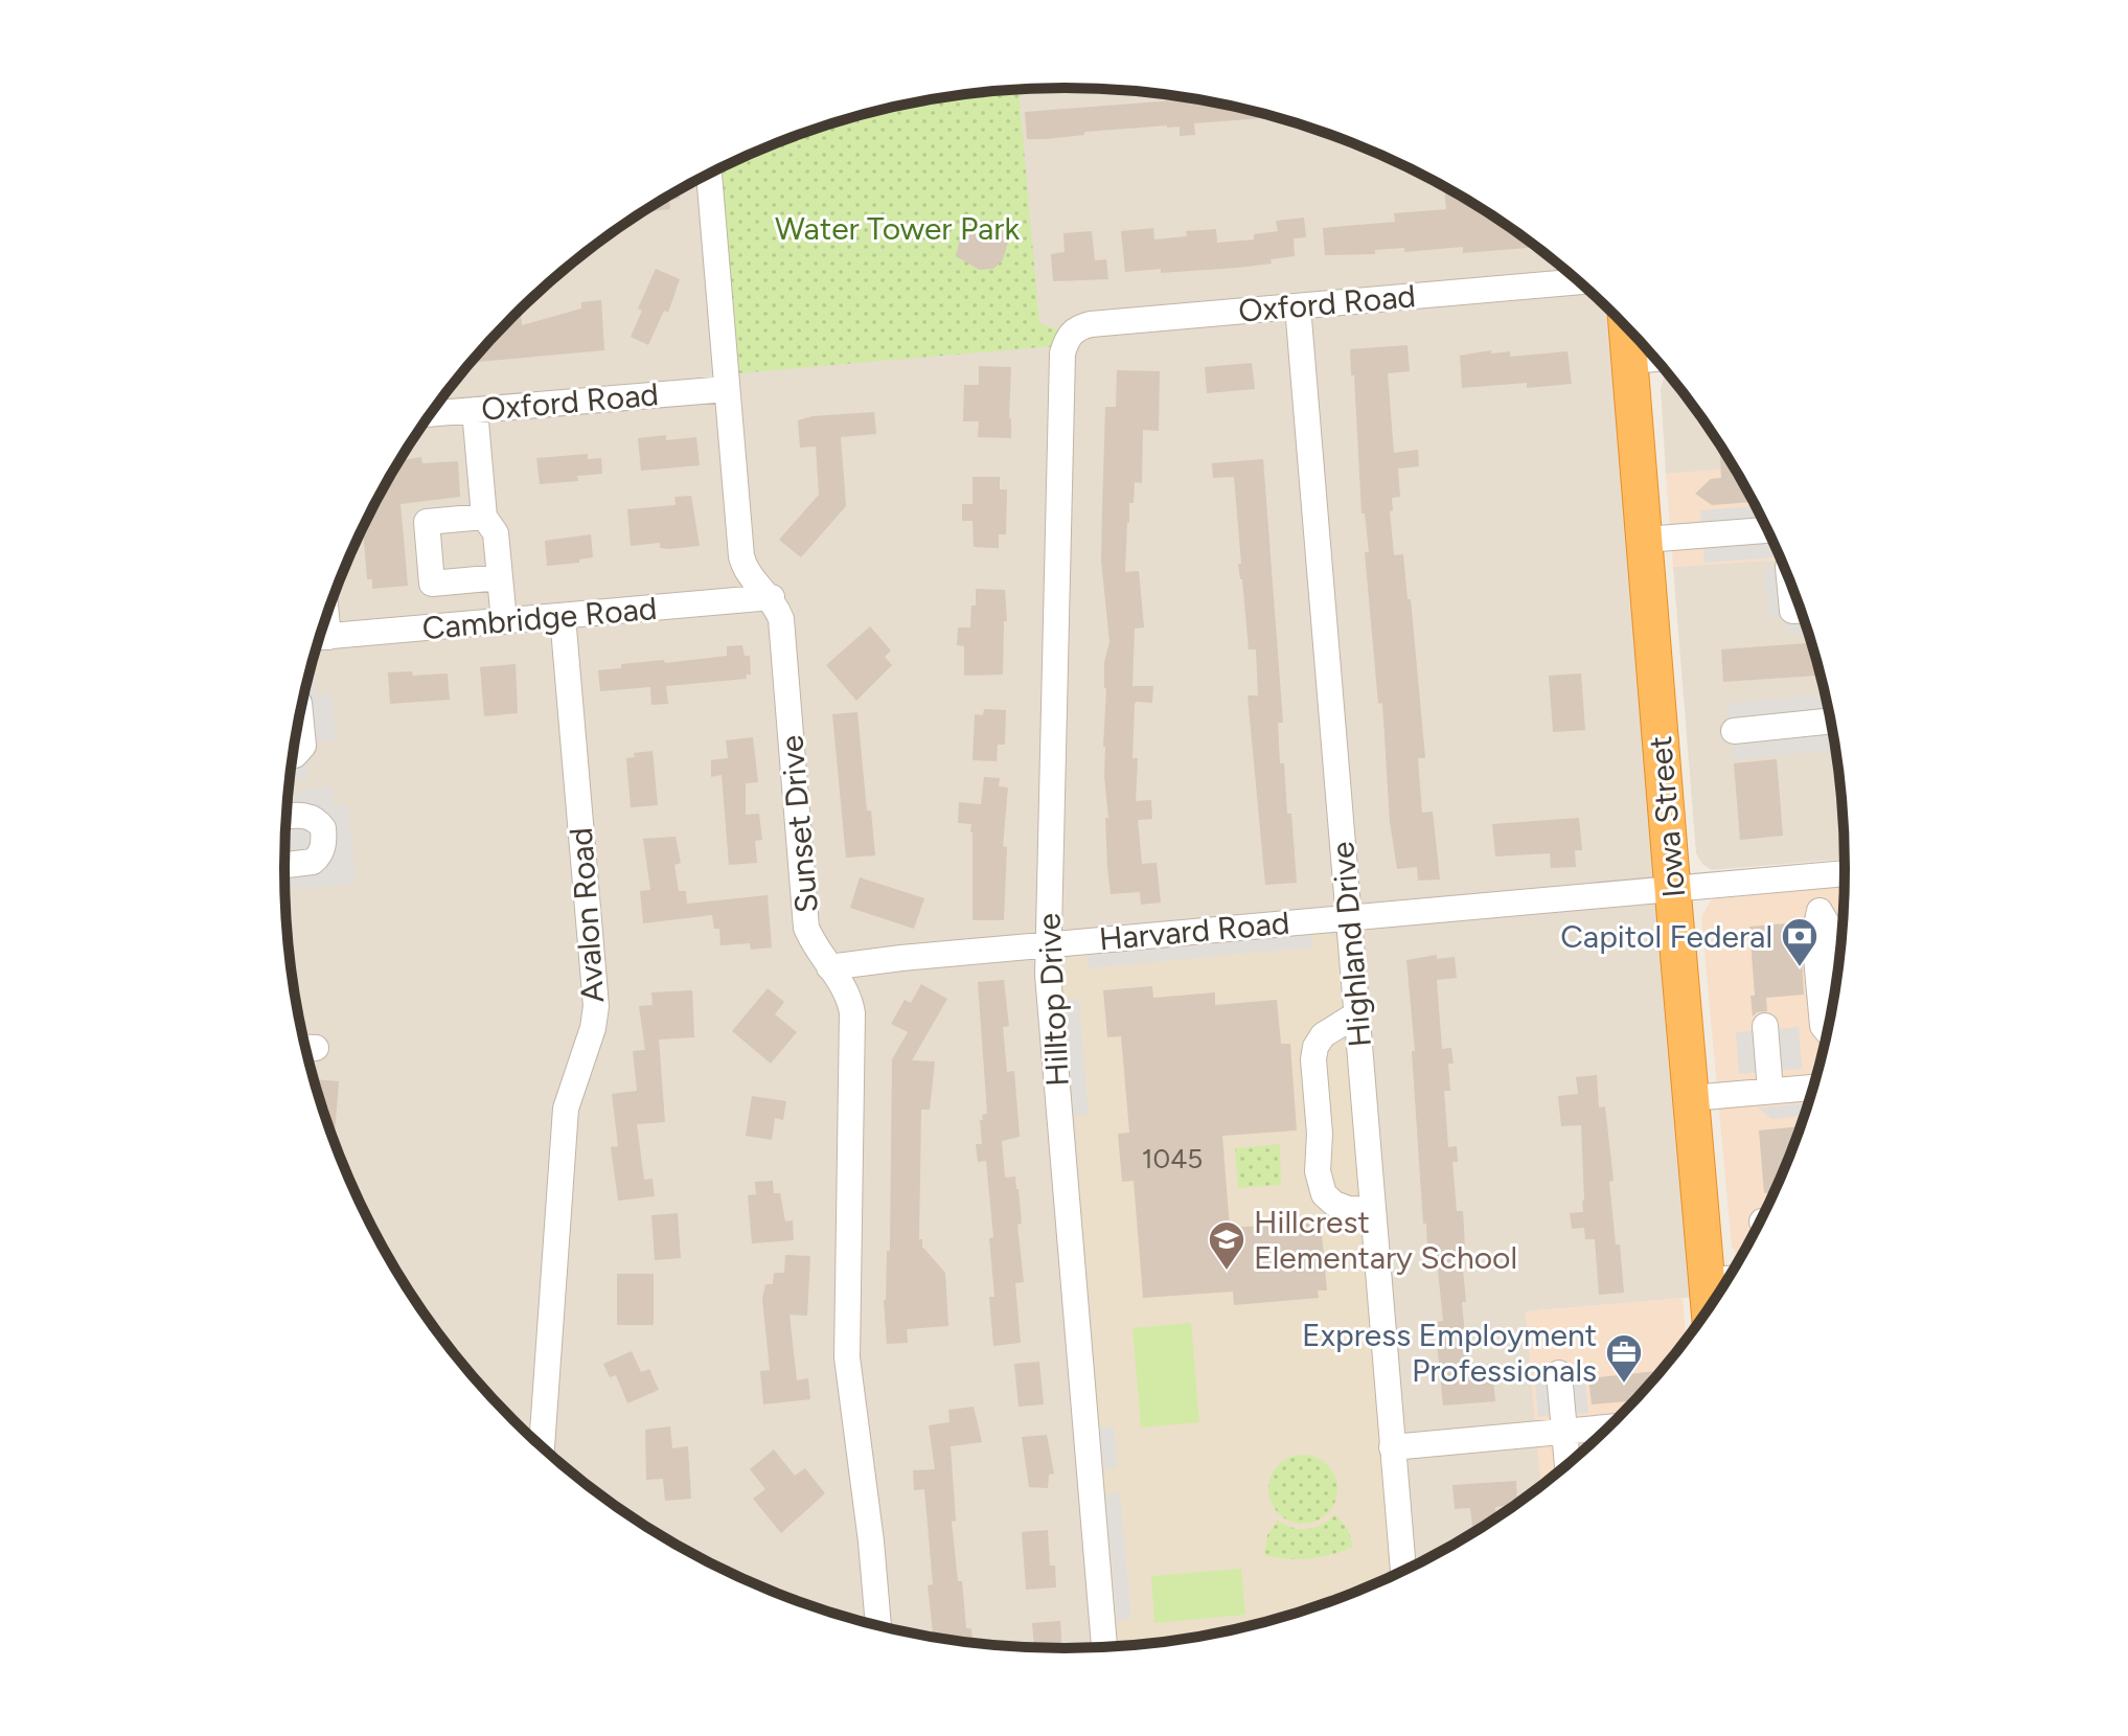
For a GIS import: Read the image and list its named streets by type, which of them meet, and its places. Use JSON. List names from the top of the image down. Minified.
{"streets":{"highway":["Iowa Street"],"street":["Oxford Road","Cambridge Road","Sunset Drive","Avalon Road","Harvard Road","Highland Drive","Hilltop Drive"]},"crossings":[["Oxford Road","Sunset Drive"],["Oxford Road","Highland Drive"],["Oxford Road","Hilltop Drive"],["Cambridge Road","Sunset Drive"],["Cambridge Road","Avalon Road"],["Iowa Street","Harvard Road"],["Sunset Drive","Harvard Road"],["Harvard Road","Highland Drive"],["Harvard Road","Hilltop Drive"]],"parks":["Water Tower Park"],"places":{"bank":["Capitol Federal"],"school or university":["Hillcrest Elementary School"],"office":["Express Employment Professionals"]},"house_numbers":["1045"]}
